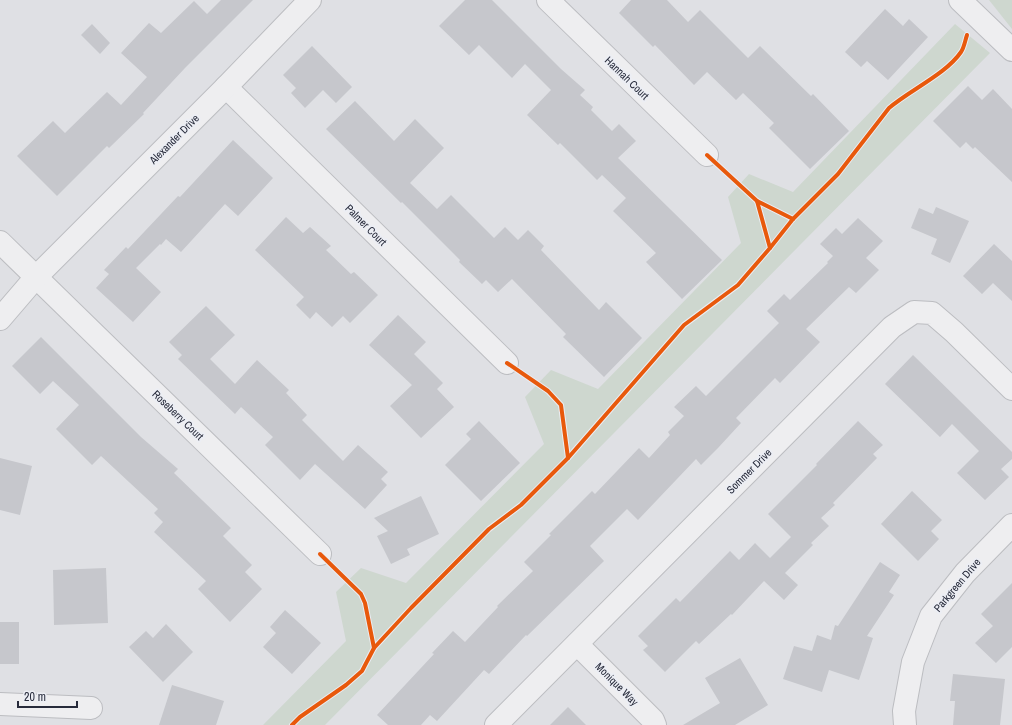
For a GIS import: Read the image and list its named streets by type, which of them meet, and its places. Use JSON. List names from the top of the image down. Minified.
{"streets":{"street":["Hannah Court","Alexander Drive","Palmer Court","Roseberry Court","Sommer Drive","Parkgreen Drive","Monique Way"]},"crossings":[["Alexander Drive","Palmer Court"],["Alexander Drive","Roseberry Court"],["Sommer Drive","Monique Way"]],"scale_bar":"20 m"}
